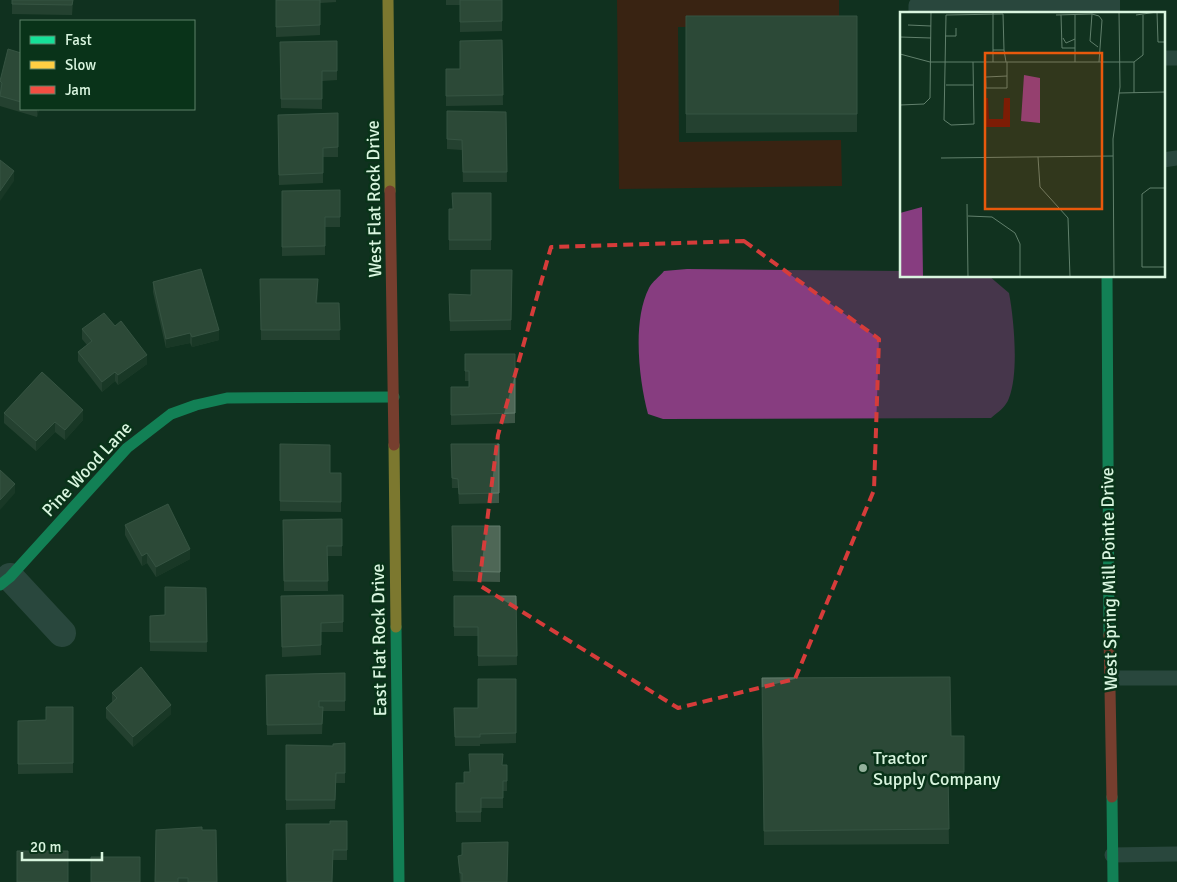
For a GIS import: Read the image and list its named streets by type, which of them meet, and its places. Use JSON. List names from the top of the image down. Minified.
{"streets":{"street":["West Flat Rock Drive","Pine Wood Lane","West Spring Mill Pointe Drive","East Flat Rock Drive"]},"crossings":[["West Flat Rock Drive","Pine Wood Lane"],["West Flat Rock Drive","East Flat Rock Drive"],["Pine Wood Lane","East Flat Rock Drive"]],"places":["Tractor Supply Company"],"legend":["Fast","Slow","Jam"],"scale_bar":"20 m"}
